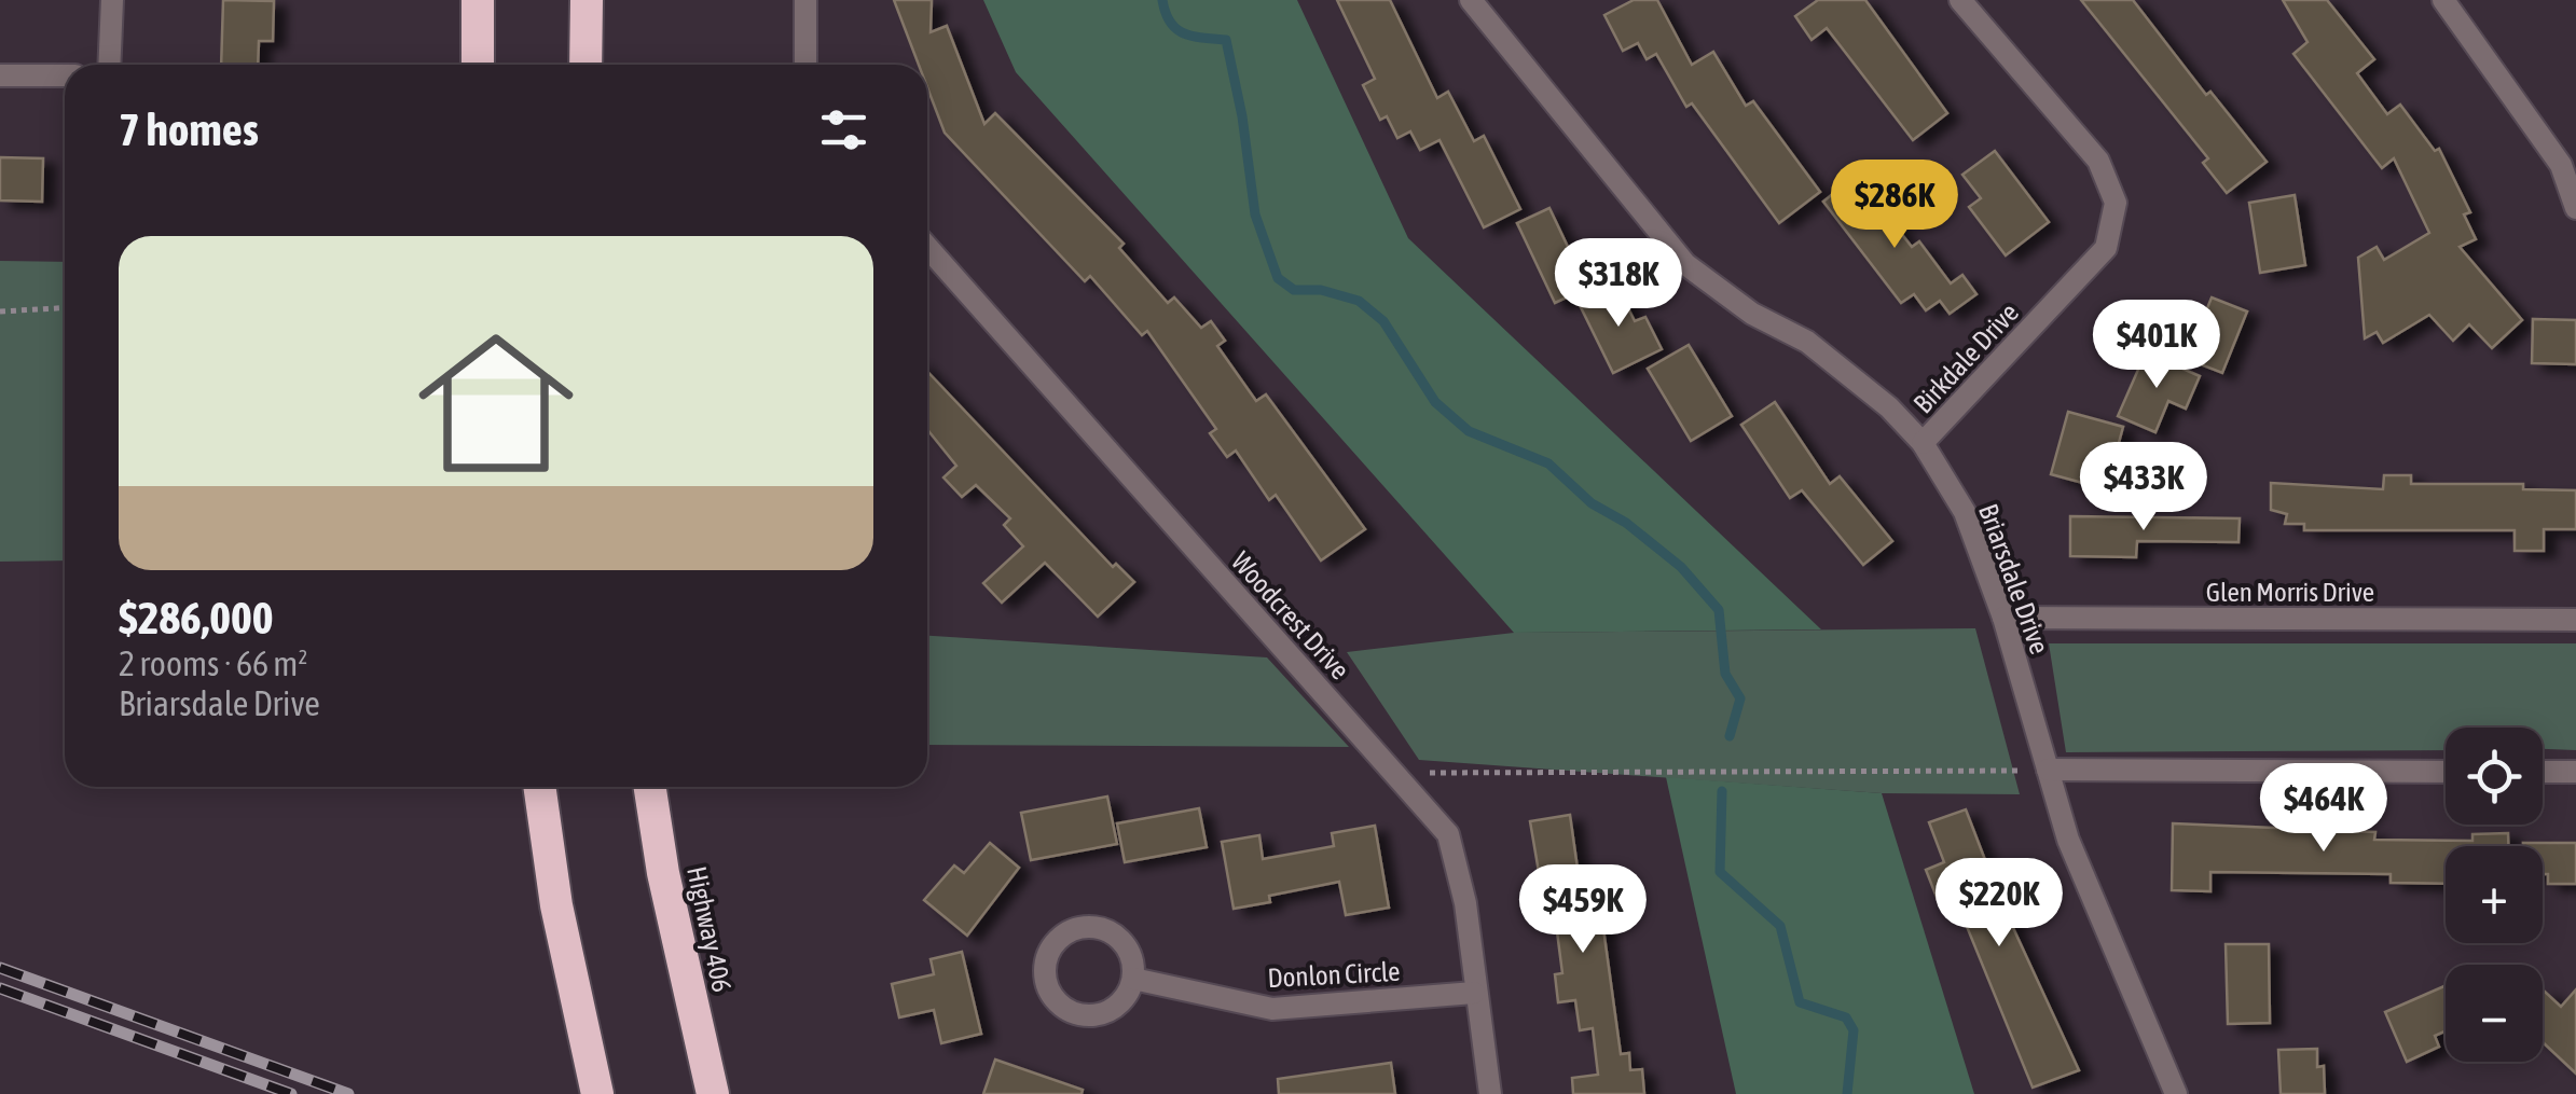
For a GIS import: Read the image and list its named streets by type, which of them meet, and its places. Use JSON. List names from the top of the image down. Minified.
{"streets":{"highway":["Highway 406"],"street":["Birkdale Drive","Briarsdale Drive","Glen Morris Drive","Woodcrest Drive","Donlon Circle"]},"crossings":[["Birkdale Drive","Briarsdale Drive"],["Briarsdale Drive","Glen Morris Drive"],["Woodcrest Drive","Donlon Circle"]],"page":{"heading":"7 homes","price":["$286K","$318K","$401K","$433K","$464K","$220K","$459K"],"list":[{"name":"$286,000","note":"2 rooms · 66 m² · Briarsdale Drive"}],"map_buttons":["+","−"]}}
